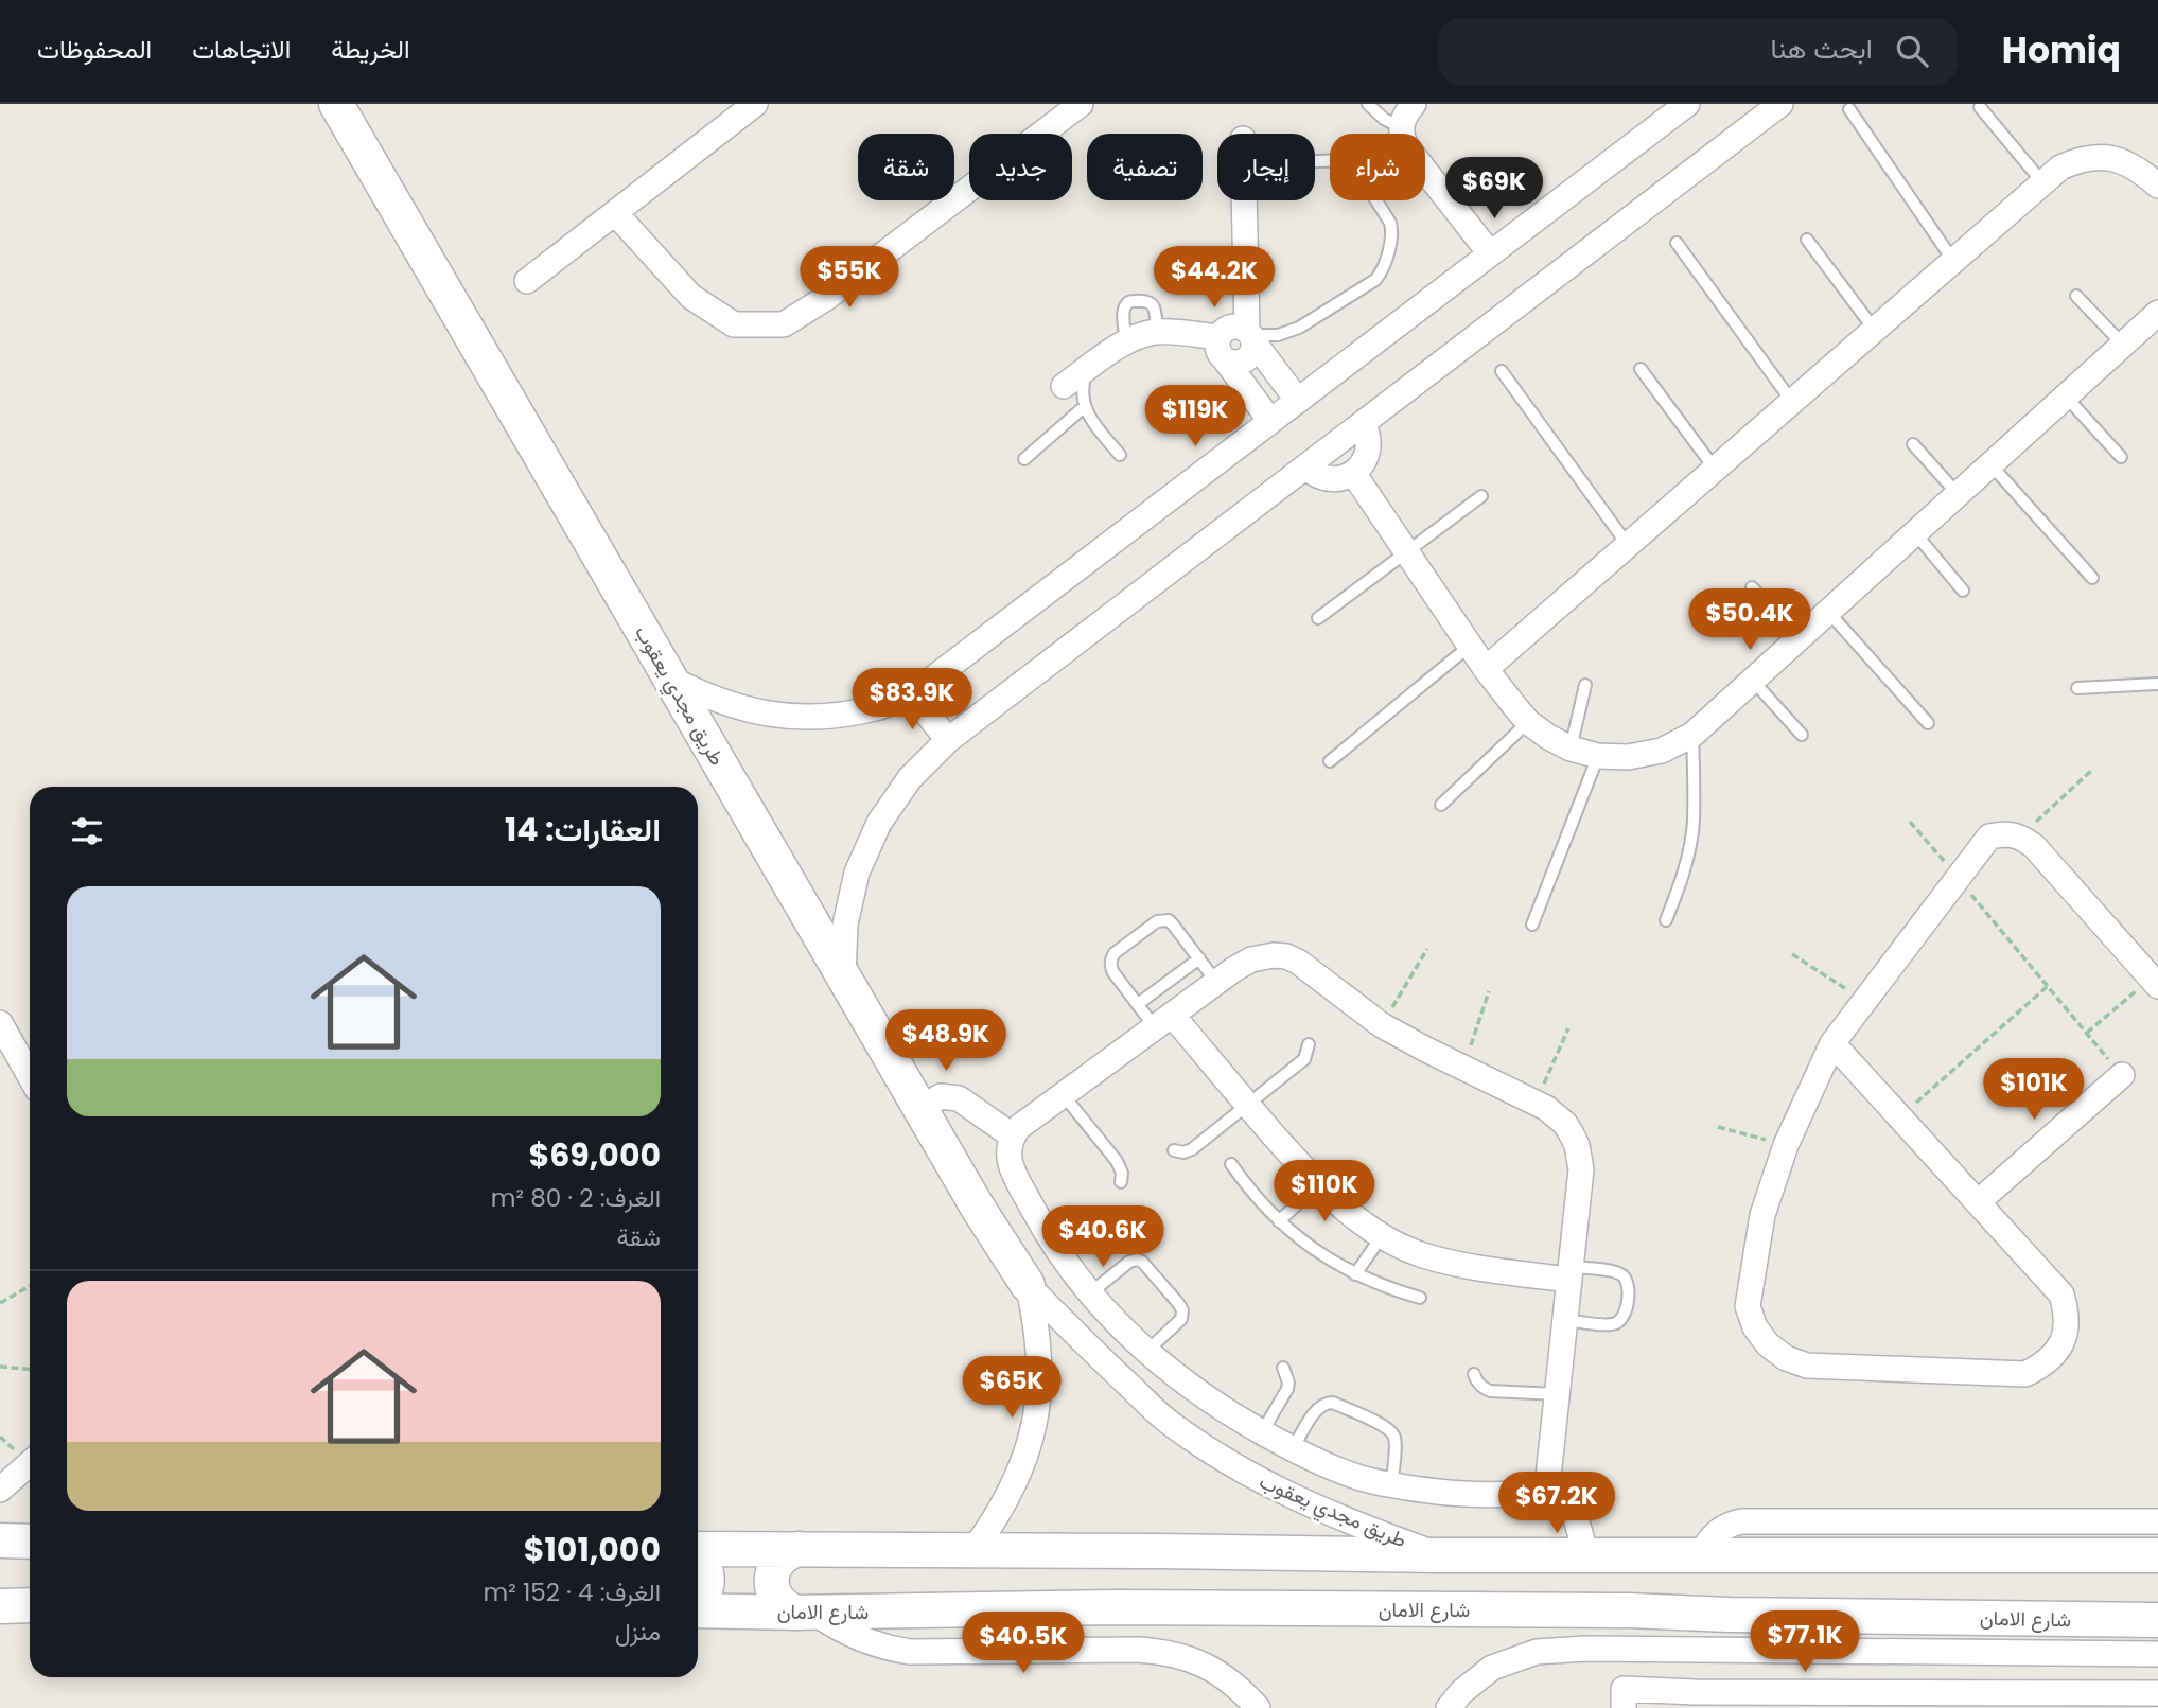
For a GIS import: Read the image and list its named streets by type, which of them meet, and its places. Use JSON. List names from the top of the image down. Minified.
{"streets":{"street":["طريق مجدي يعقوب","شارع الامان"]},"page":{"header":"Homiq","search":"ابحث هنا","nav":["الخريطة","الاتجاهات","المحفوظات"],"chip":["شراء","إيجار","تصفية","جديد","شقة"],"price":["$69K","$55K","$44.2K","$119K","$50.4K","$83.9K","$48.9K","$101K","$110K","$40.6K","$65K","$67.2K","$77.1K","$40.5K"],"heading":"العقارات: 14","list":[{"name":"$69,000","note":"الغرف: 2 · 80 m² · شقة"},{"name":"$101,000","note":"الغرف: 4 · 152 m² · منزل"}]}}
